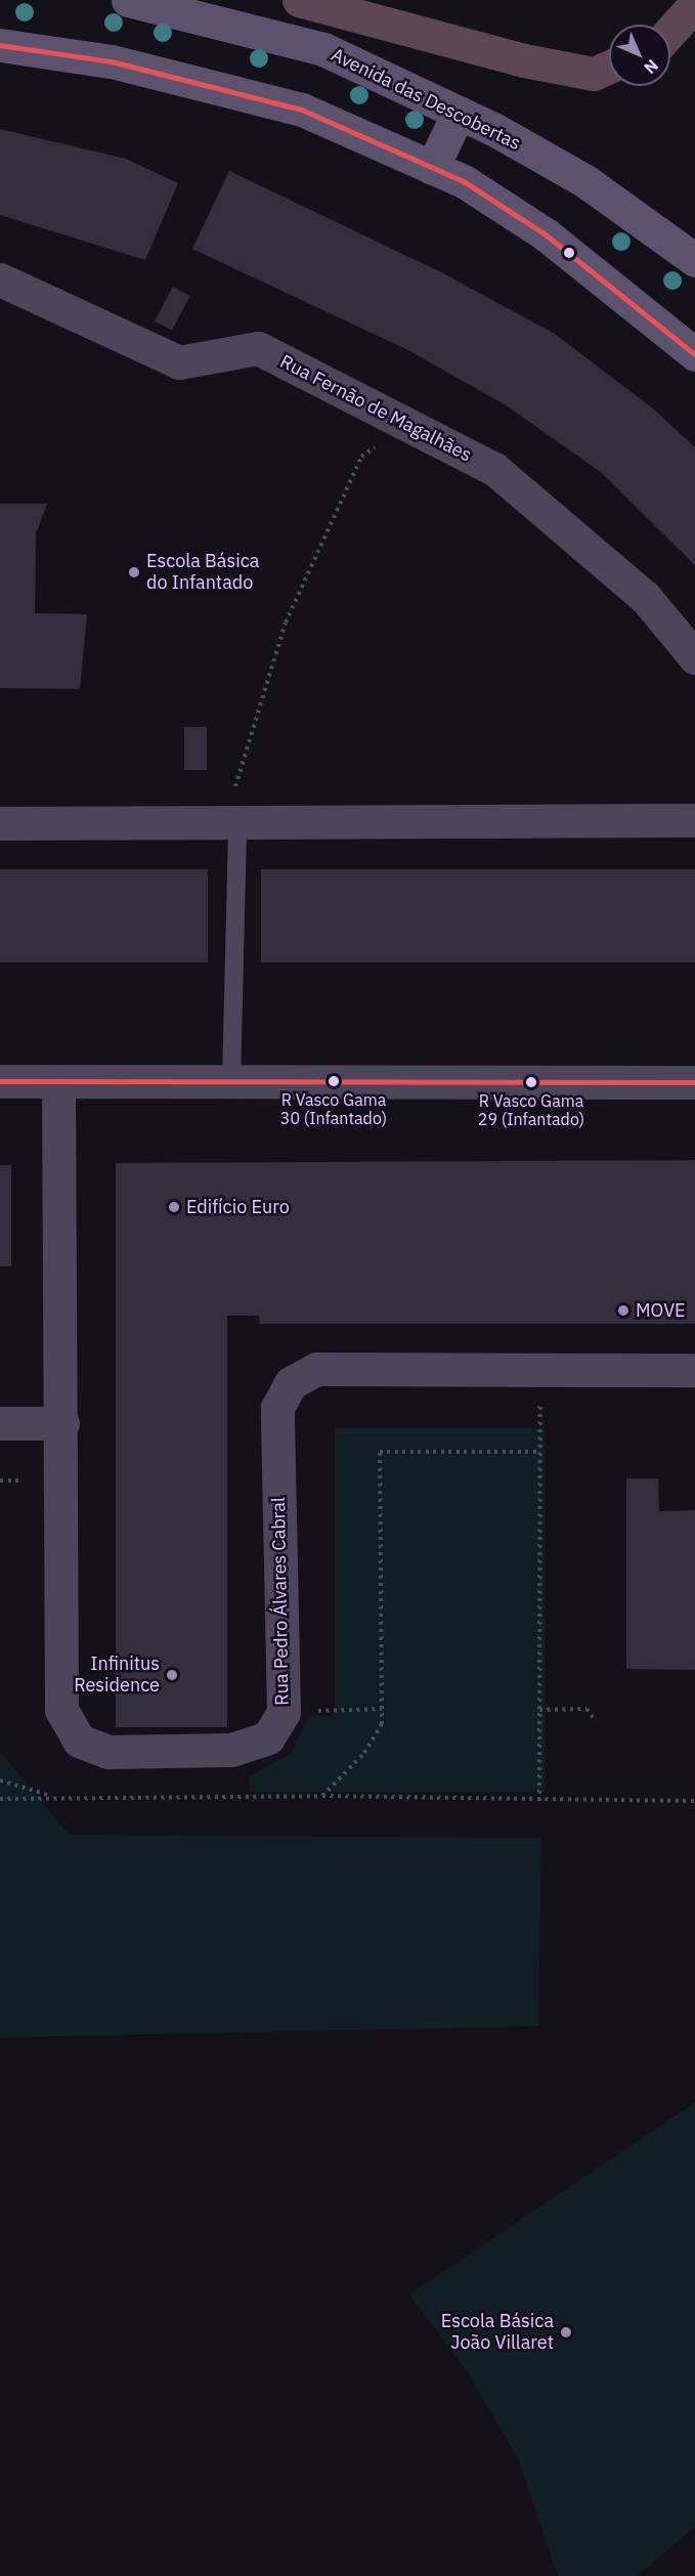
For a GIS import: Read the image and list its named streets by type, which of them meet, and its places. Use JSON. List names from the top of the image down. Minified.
{"streets":{"main road":["Avenida das Descobertas"],"street":["Rua Fernão de Magalhães","Rua Pedro Álvares Cabral"]},"places":["Escola Básica do Infantado","R Vasco Gama 30 (Infantado)","R Vasco Gama 29 (Infantado)","Edifício Euro","MOVE","Infinitus Residence","Escola Básica João Villaret"],"north":"bottom right"}
